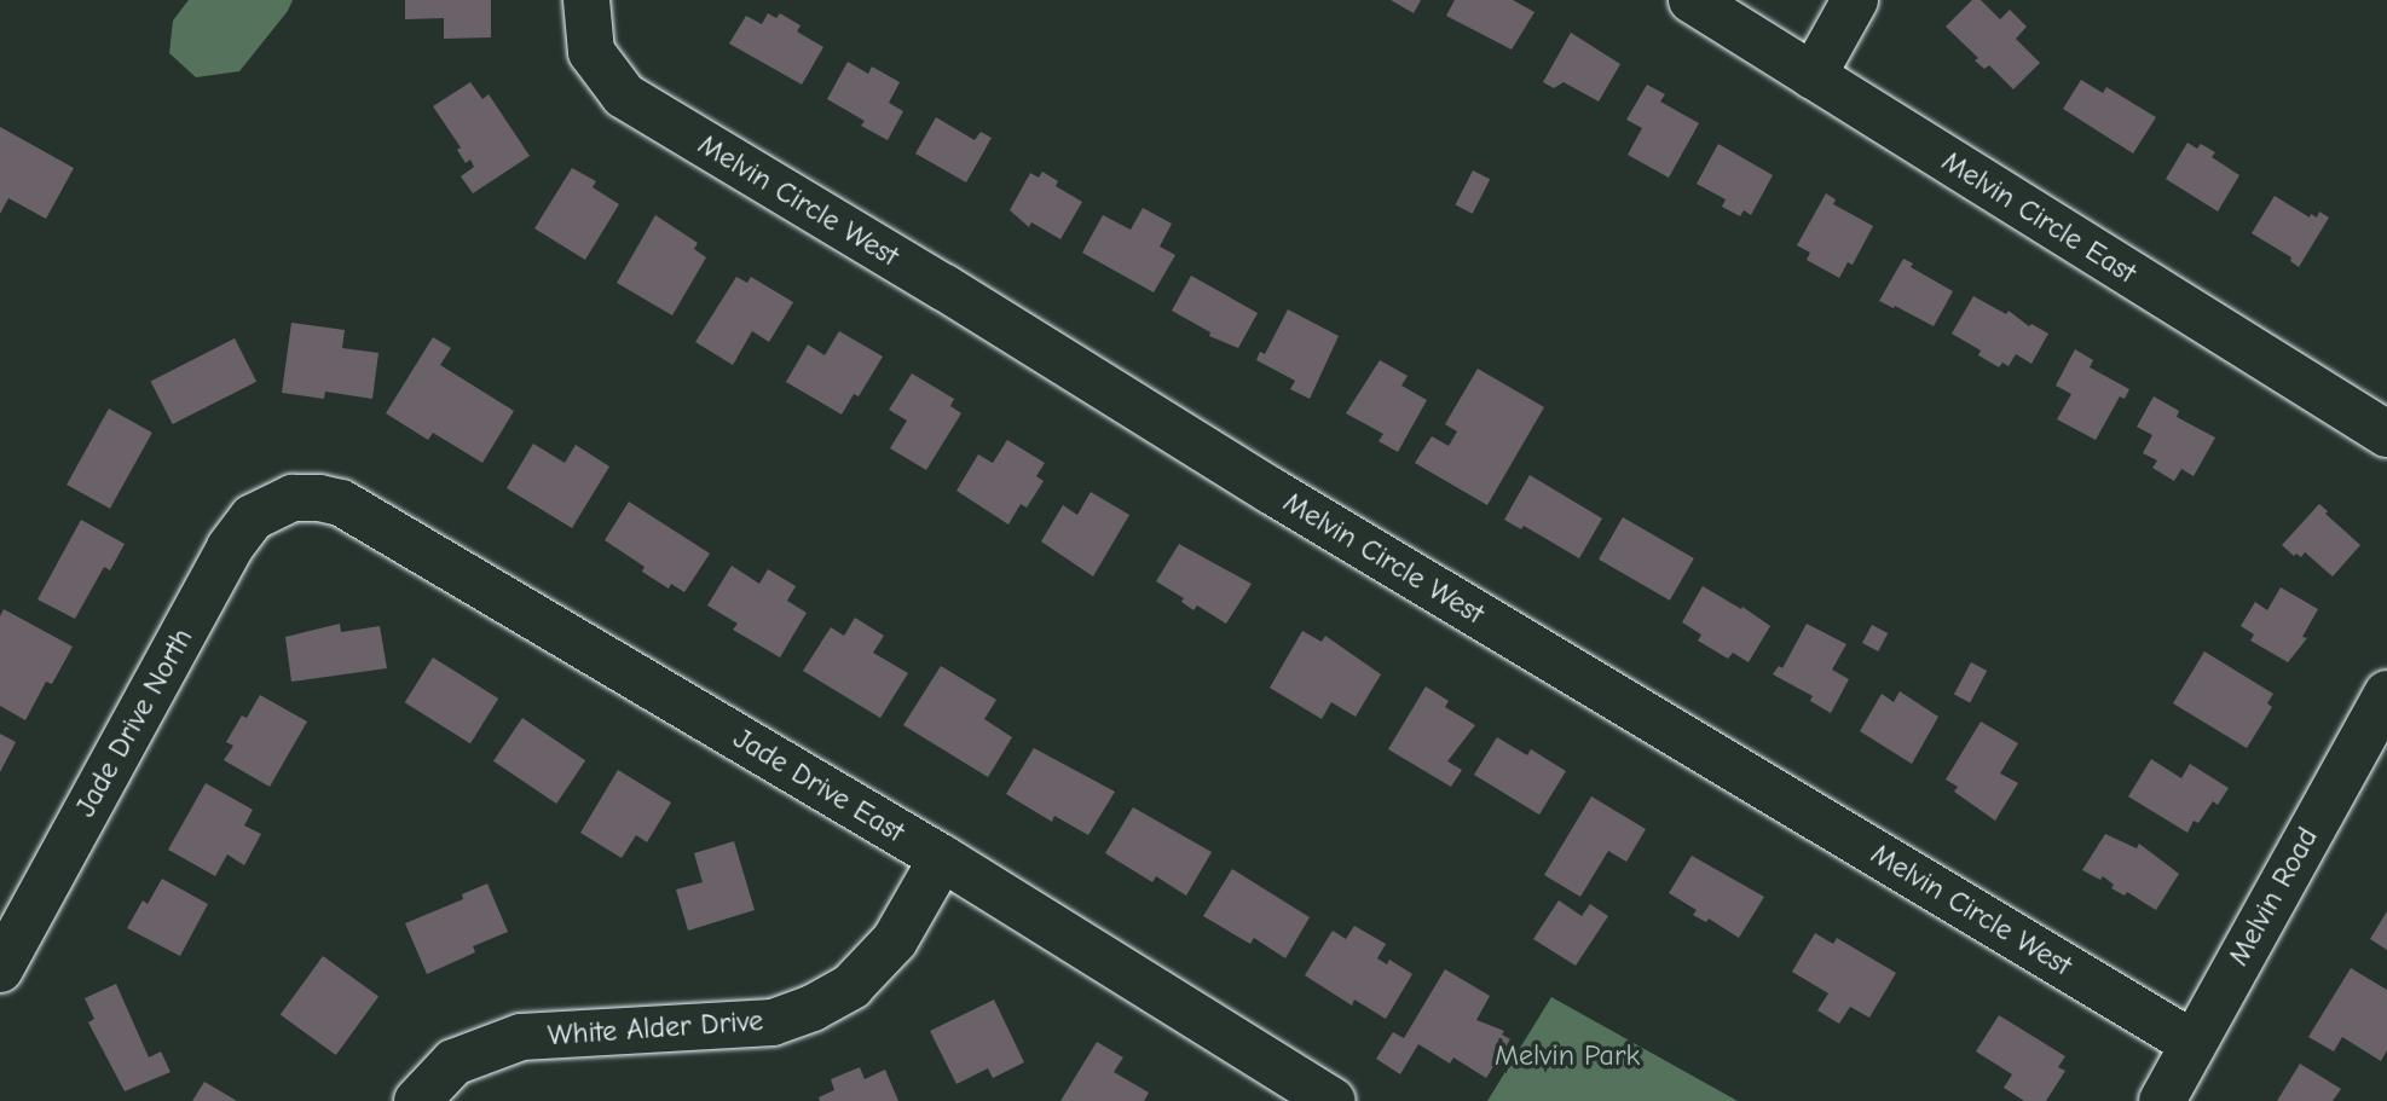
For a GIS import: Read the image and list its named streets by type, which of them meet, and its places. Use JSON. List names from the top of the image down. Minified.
{"streets":{"street":["Melvin Circle West","Melvin Circle East","Jade Drive North","Jade Drive East","Melvin Road","White Alder Drive"]},"crossings":[["Melvin Circle West","Melvin Road"],["Jade Drive North","Jade Drive East"],["Jade Drive East","White Alder Drive"]],"parks":["Melvin Park"]}
